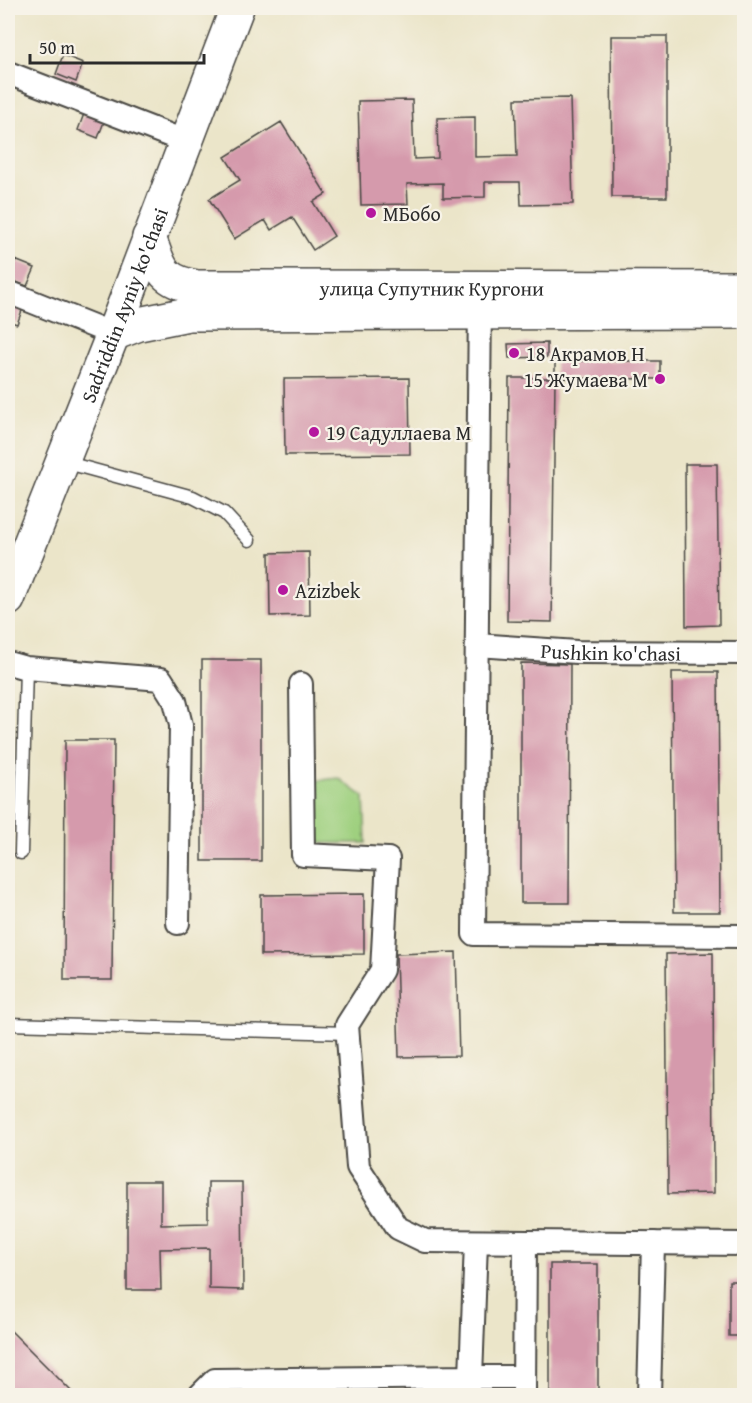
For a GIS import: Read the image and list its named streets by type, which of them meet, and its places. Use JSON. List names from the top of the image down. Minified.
{"streets":{"main road":["улица Супутник Кургони","Sadriddin Ayniy ko'chasi"],"street":["Pushkin ko'chasi"]},"crossings":[["улица Супутник Кургони","Sadriddin Ayniy ko'chasi"]],"places":["МБобо","18 Акрамов Н","15 Жумаева М","19 Садуллаева М","Azizbek"],"scale_bar":"50 m"}
